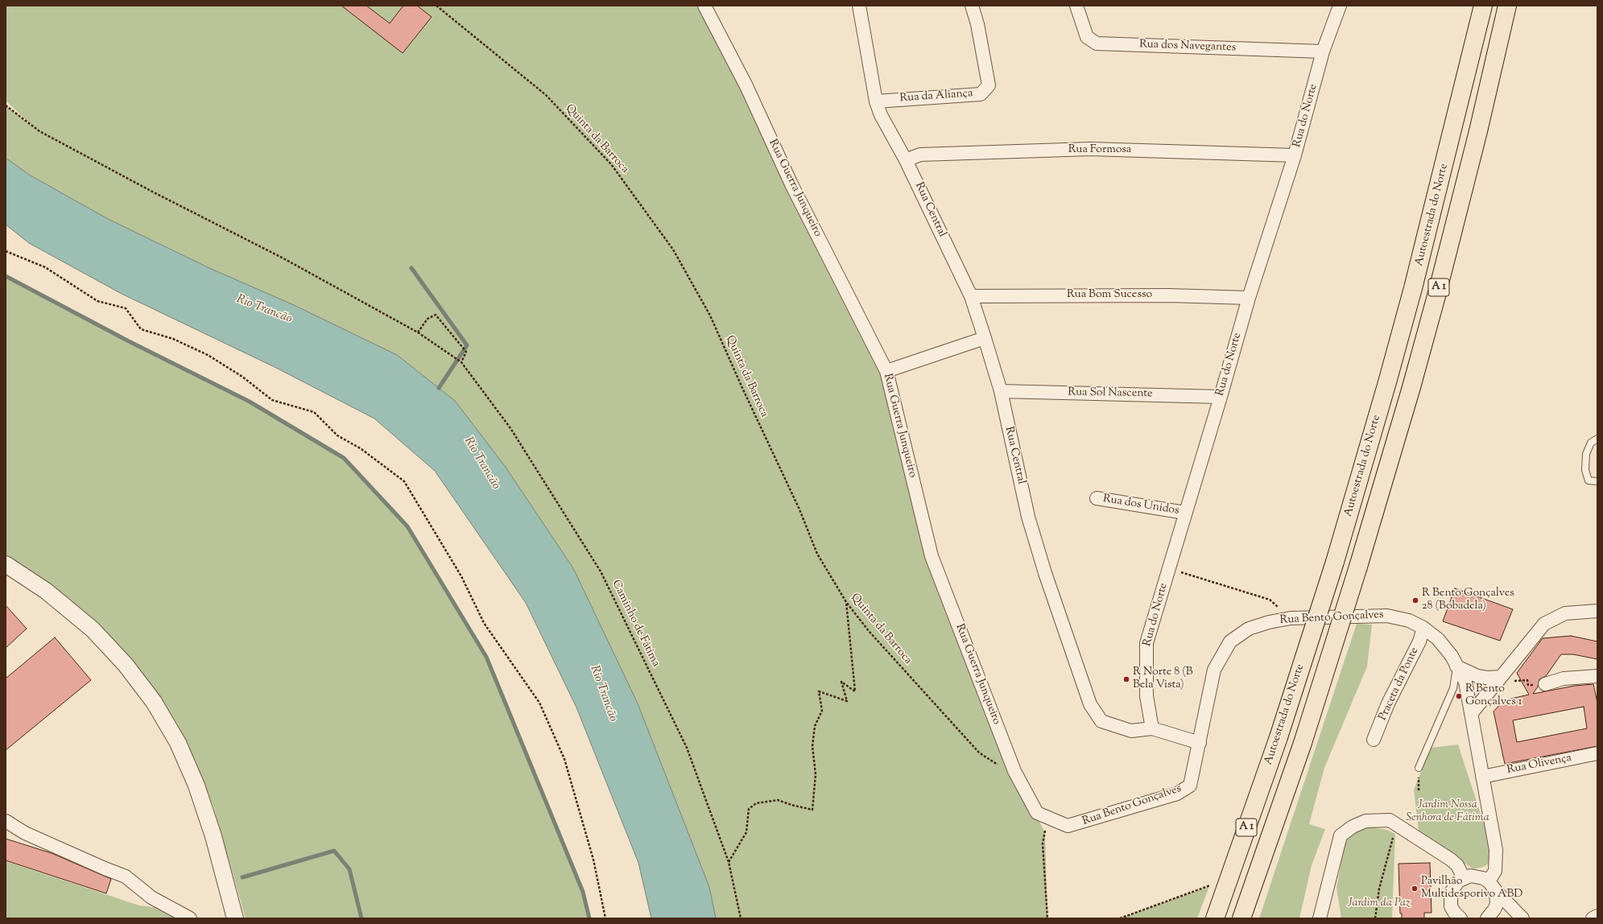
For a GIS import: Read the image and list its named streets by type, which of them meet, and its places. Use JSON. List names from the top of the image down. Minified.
{"streets":{"highway":["Autoestrada do Norte","A 1"],"street":["Rua dos Navegantes","Rua da Aliança","Rua do Norte","Rua Formosa","Rua Guerra Junqueiro","Rua Central","Rua Bom Sucesso","Rua Sol Nascente","Rua dos Unidos","Rua Bento Gonçalves","Praceta da Ponte","Rua Olivença"],"path":["Quinta da Barroca","Caminho de Fátima"]},"crossings":[["Rua dos Navegantes","Rua do Norte"],["Rua da Aliança","Rua Central"],["Rua do Norte","Rua Formosa"],["Rua do Norte","Rua Central"],["Rua do Norte","Rua Bom Sucesso"],["Rua do Norte","Rua Sol Nascente"],["Rua do Norte","Rua dos Unidos"],["Quinta da Barroca","Rua Guerra Junqueiro"],["Rua Formosa","Rua Central"],["Rua Guerra Junqueiro","Rua Bento Gonçalves"],["Rua Central","Rua Bom Sucesso"],["Rua Central","Rua Sol Nascente"],["Rua Central","Rua Bento Gonçalves"],["Rua Bento Gonçalves","Praceta da Ponte"],["Rua Bento Gonçalves","Rua Olivença"]],"water":["Rio Trancão"],"parks":["Jardim Nossa Senhora de Fátima","Jardim da Paz"],"places":["R Bento Gonçalves 28 (Bobadela)","R Norte 8 (B Bela Vista)","R Bento Gonçalves 1","Pavilhão Multidesporivo ABD"]}
